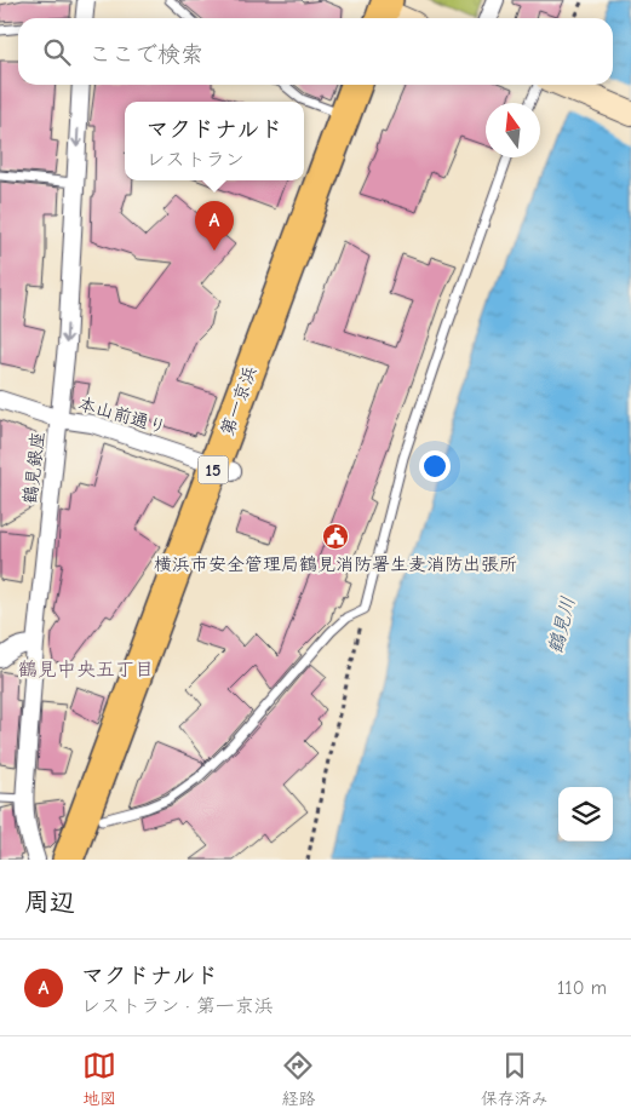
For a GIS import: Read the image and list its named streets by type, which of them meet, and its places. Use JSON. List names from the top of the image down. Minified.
{"streets":{"highway":["第一京浜","15"],"street":["本山前通り","鶴見銀座"]},"crossings":[["第一京浜","本山前通り"],["本山前通り","鶴見銀座"]],"one_way":["鶴見銀座"],"districts":["鶴見中央五丁目"],"water":["鶴見川"],"places":{"public building":["横浜市安全管理局鶴見消防署生麦消防出張所"]},"north":"top","page":{"search":"ここで検索","popup":["マクドナルド","レストラン"],"pins":"A","heading":"周辺","list":[{"mark":"A","name":"マクドナルド","note":"レストラン · 第一京浜","value":"110 m"}],"nav":["地図","経路","保存済み"]}}
